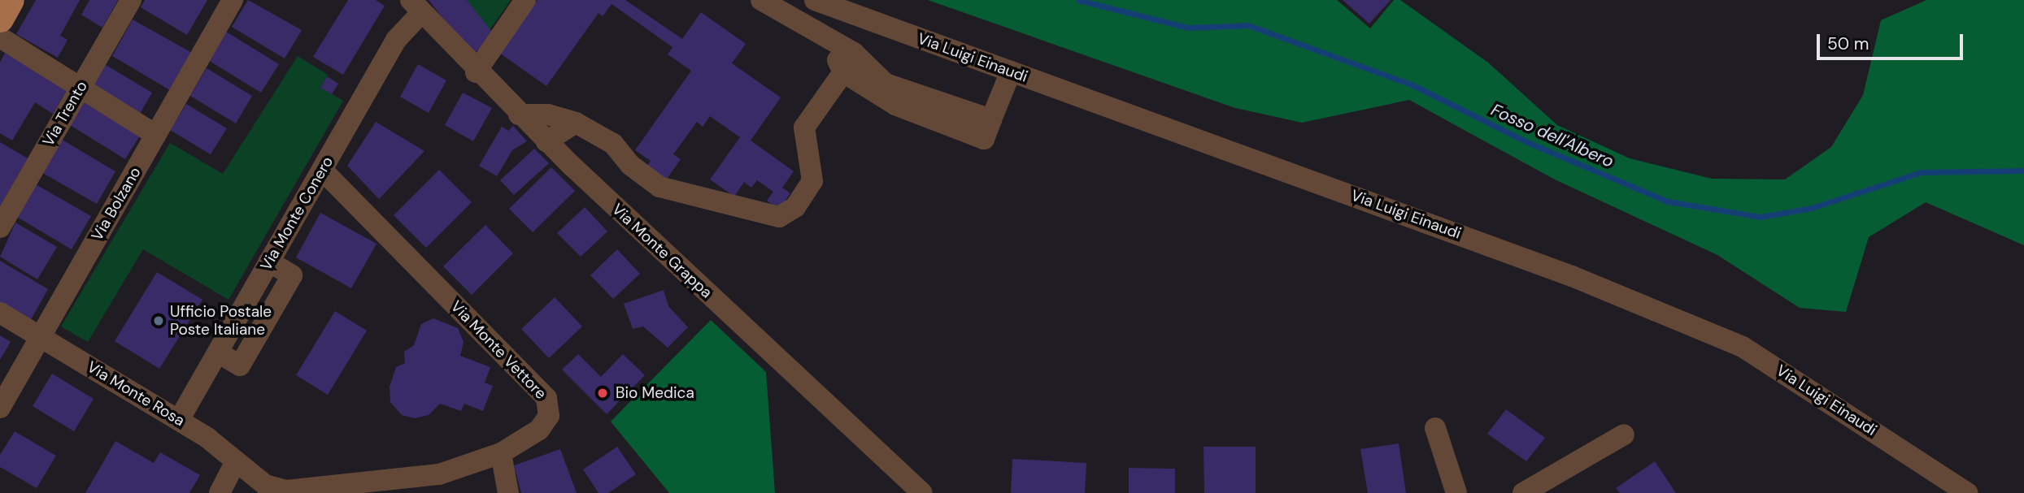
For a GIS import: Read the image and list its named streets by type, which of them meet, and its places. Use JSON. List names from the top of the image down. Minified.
{"streets":{"street":["Via Luigi Einaudi","Via Trento","Via Bolzano","Via Monte Conero","Via Monte Grappa","Via Monte Vettore","Via Monte Rosa"]},"crossings":[["Via Bolzano","Via Monte Rosa"],["Via Monte Conero","Via Monte Grappa"],["Via Monte Conero","Via Monte Vettore"],["Via Monte Conero","Via Monte Rosa"],["Via Monte Vettore","Via Monte Rosa"]],"water":["Fosso dell'Albero"],"places":["Ufficio Postale Poste Italiane","Bio Medica"],"scale_bar":"50 m"}
